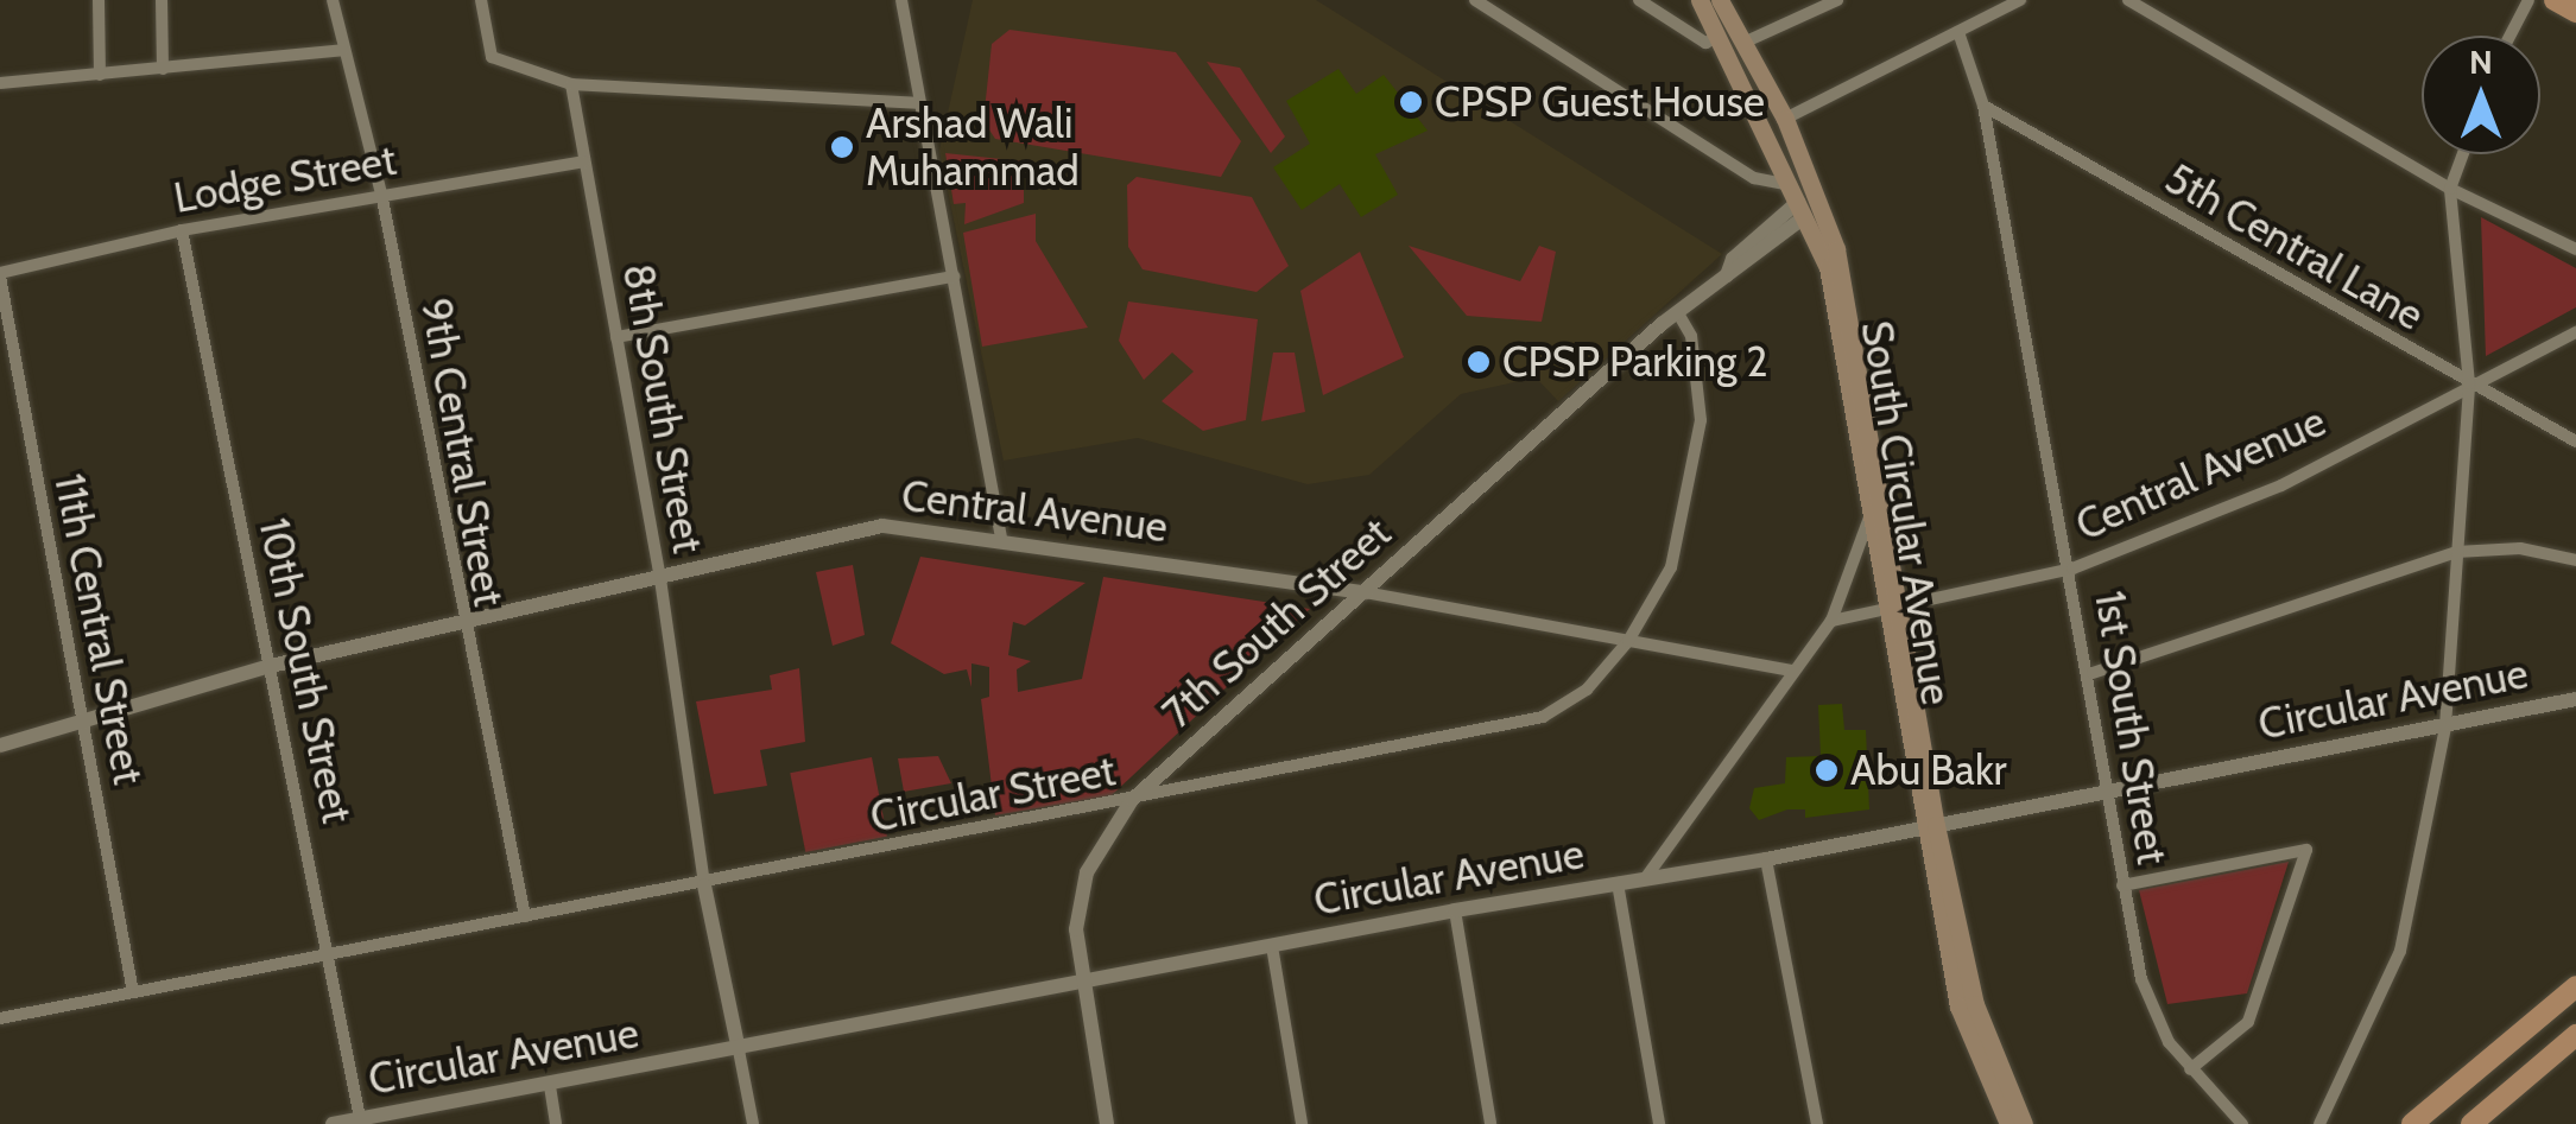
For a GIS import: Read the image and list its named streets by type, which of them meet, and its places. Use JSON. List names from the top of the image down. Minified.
{"streets":{"main road":["South Circular Avenue"],"street":["Lodge Street","5th Central Lane","8th South Street","9th Central Street","Central Avenue","7th South Street","11th Central Street","10th South Street","Circular Avenue","1st South Street","Circular Street"]},"crossings":[["Lodge Street","8th South Street"],["Lodge Street","9th Central Street"],["Lodge Street","11th Central Street"],["Lodge Street","10th South Street"],["5th Central Lane","Central Avenue"],["5th Central Lane","1st South Street"],["8th South Street","Central Avenue"],["8th South Street","Circular Street"],["9th Central Street","Central Avenue"],["9th Central Street","Circular Street"],["Central Avenue","South Circular Avenue"],["Central Avenue","7th South Street"],["Central Avenue","11th Central Street"],["Central Avenue","10th South Street"],["Central Avenue","1st South Street"],["Central Avenue","Circular Street"],["South Circular Avenue","7th South Street"],["South Circular Avenue","Circular Avenue"],["7th South Street","Circular Avenue"],["7th South Street","Circular Street"],["11th Central Street","Circular Street"],["10th South Street","Circular Avenue"],["10th South Street","Circular Street"],["Circular Avenue","1st South Street"]],"places":["CPSP Guest House","Arshad Wali Muhammad","CPSP Parking 2","Abu Bakr"],"north":"top"}
